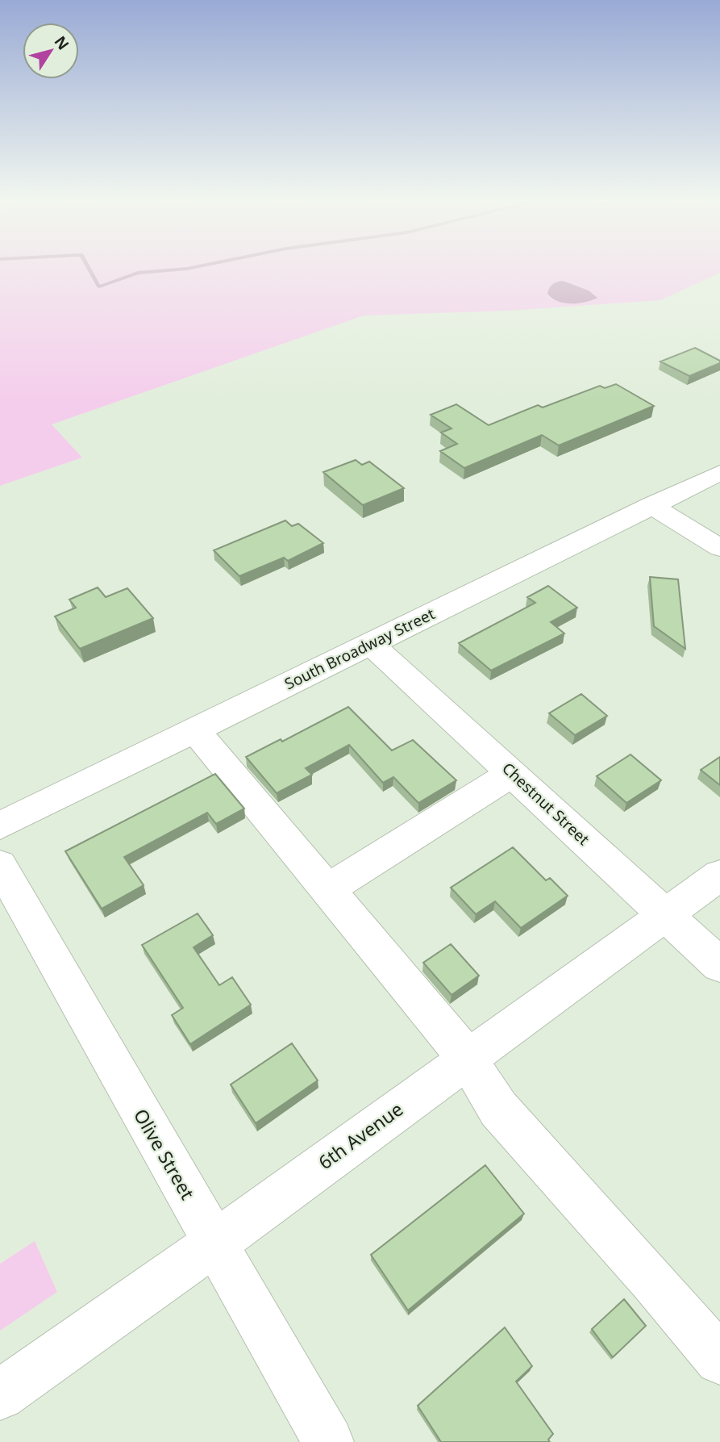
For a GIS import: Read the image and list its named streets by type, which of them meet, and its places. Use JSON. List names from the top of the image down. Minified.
{"streets":{"street":["South Broadway Street","Chestnut Street","6th Avenue","Olive Street"]},"crossings":[["South Broadway Street","Chestnut Street"],["Chestnut Street","6th Avenue"],["6th Avenue","Olive Street"]],"north":"top right"}
